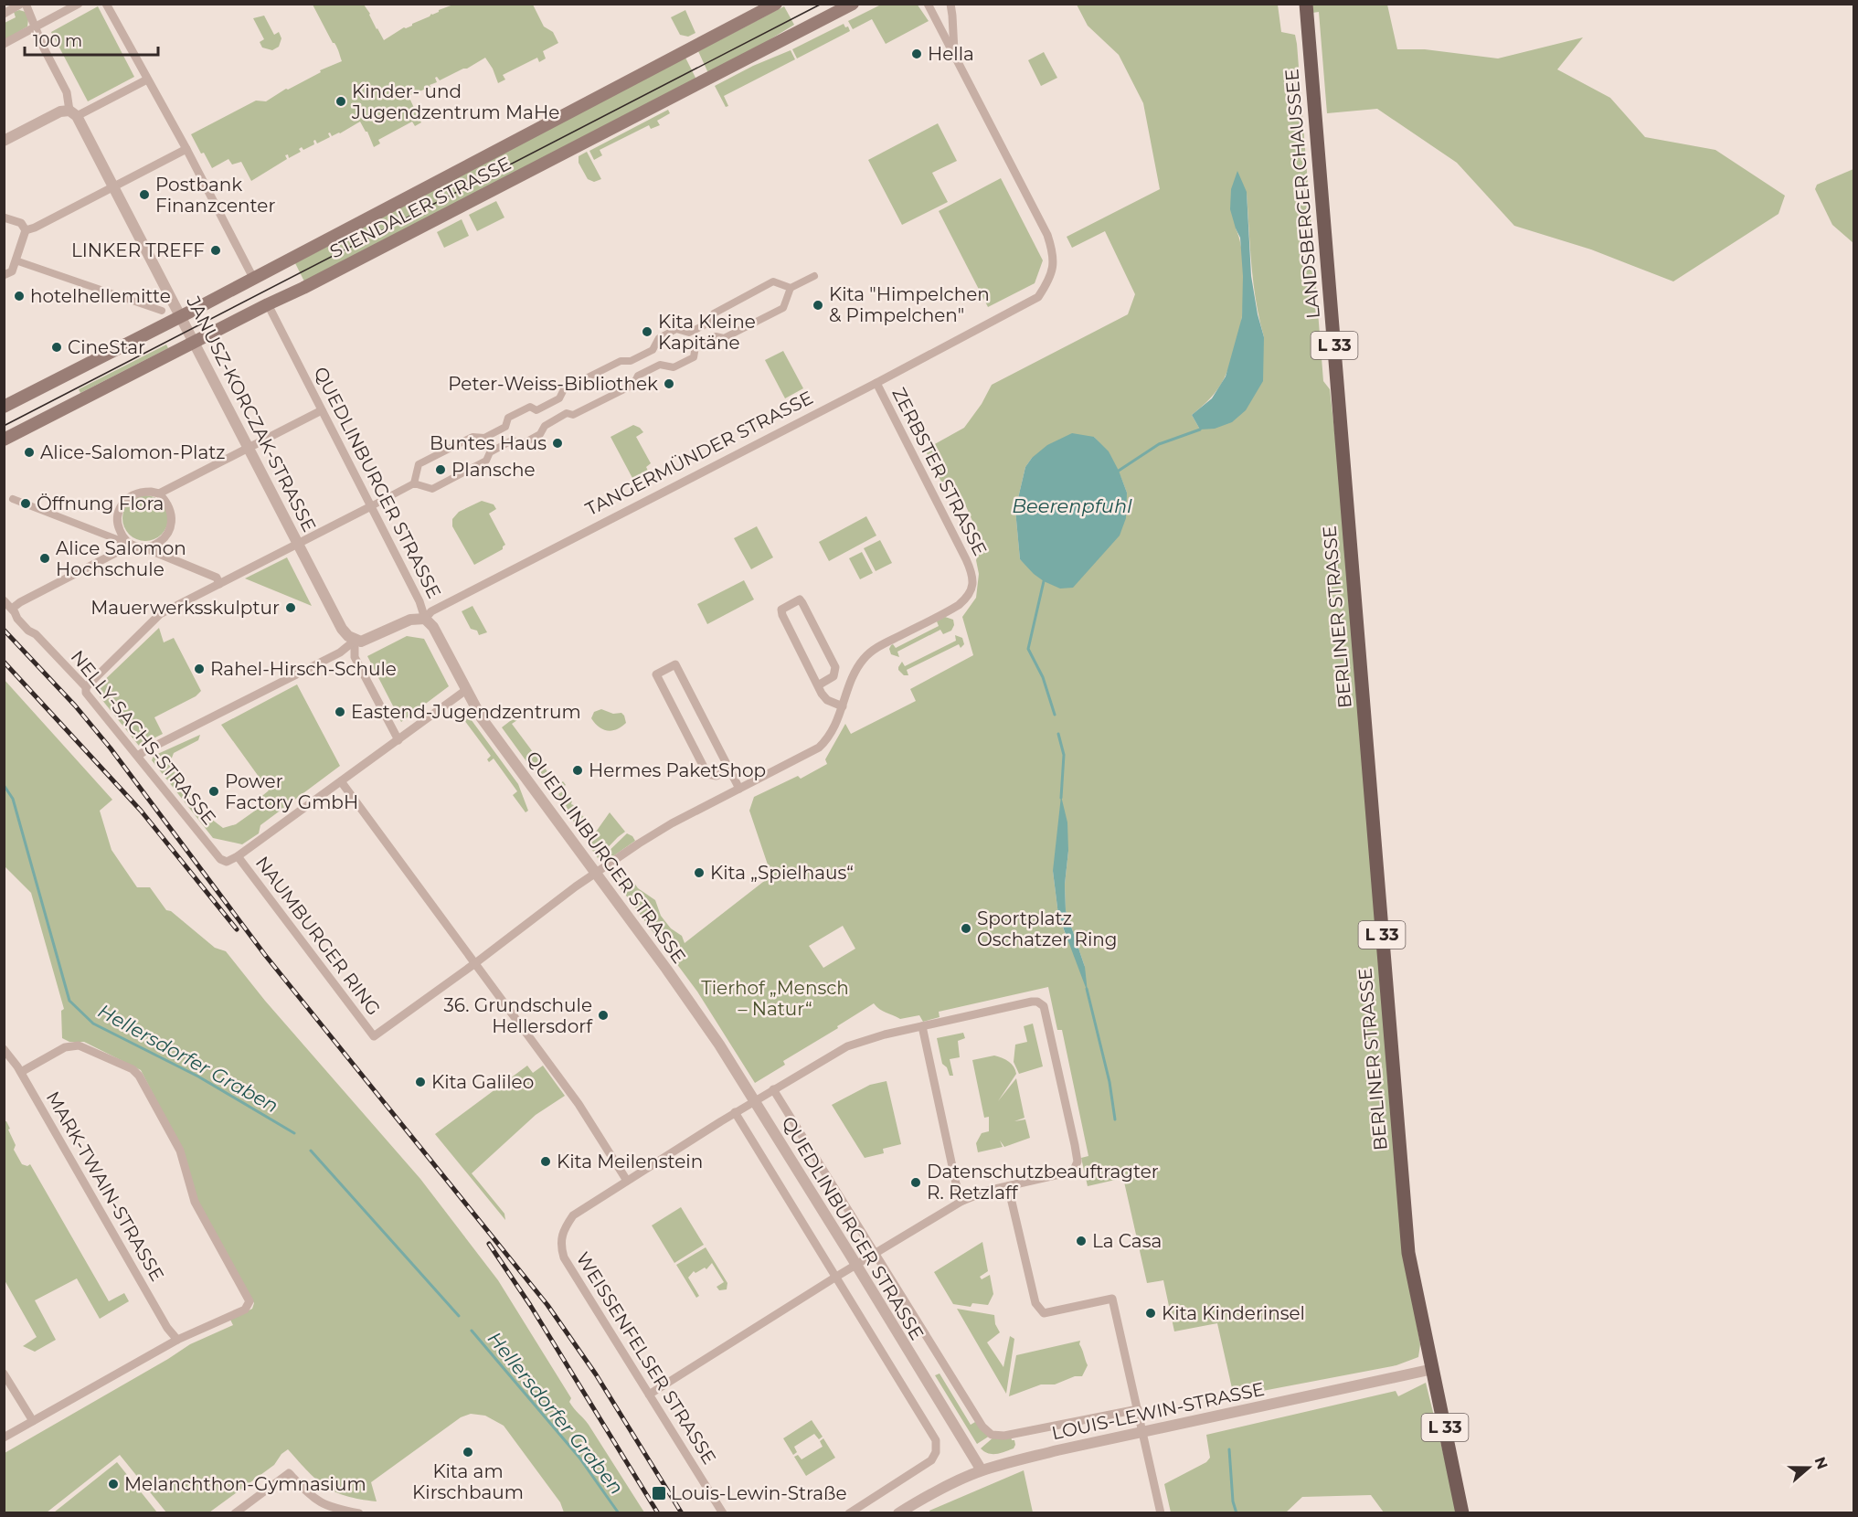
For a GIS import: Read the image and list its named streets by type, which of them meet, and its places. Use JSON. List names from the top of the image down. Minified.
{"streets":{"main road":["LANDSBERGER CHAUSSEE","STENDALER STRASSE","L 33","BERLINER STRASSE"],"street":["JANUSZ-KORCZAK-STRASSE","TANGERMÜNDER STRASSE","ZERBSTER STRASSE","QUEDLINBURGER STRASSE","NELLY-SACHS-STRASSE","NAUMBURGER RING","MARK-TWAIN-STRASSE","WEISSENFELSER STRASSE","LOUIS-LEWIN-STRASSE"]},"crossings":[["LANDSBERGER CHAUSSEE","BERLINER STRASSE"],["STENDALER STRASSE","JANUSZ-KORCZAK-STRASSE"],["STENDALER STRASSE","QUEDLINBURGER STRASSE"],["JANUSZ-KORCZAK-STRASSE","TANGERMÜNDER STRASSE"],["TANGERMÜNDER STRASSE","ZERBSTER STRASSE"],["TANGERMÜNDER STRASSE","QUEDLINBURGER STRASSE"],["TANGERMÜNDER STRASSE","NELLY-SACHS-STRASSE"],["ZERBSTER STRASSE","QUEDLINBURGER STRASSE"],["ZERBSTER STRASSE","NAUMBURGER RING"],["QUEDLINBURGER STRASSE","NAUMBURGER RING"],["QUEDLINBURGER STRASSE","WEISSENFELSER STRASSE"],["QUEDLINBURGER STRASSE","LOUIS-LEWIN-STRASSE"],["BERLINER STRASSE","LOUIS-LEWIN-STRASSE"],["NELLY-SACHS-STRASSE","NAUMBURGER RING"]],"water":["Beerenpfuhl","Hellersdorfer Graben"],"parks":["Tierhof „Mensch – Natur“"],"places":{"other":["Hella","Kinder- und Jugendzentrum MaHe","Postbank Finanzcenter","LINKER TREFF","hotelhellemitte","Kita \"Himpelchen & Pimpelchen\"","Kita Kleine Kapitäne","CineStar","Peter-Weiss-Bibliothek","Buntes Haus","Alice-Salomon-Platz","Plansche","Öffnung Flora","Alice Salomon Hochschule","Mauerwerksskulptur","Rahel-Hirsch-Schule","Eastend-Jugendzentrum","Hermes PaketShop","Power Factory GmbH","Kita „Spielhaus“","Sportplatz Oschatzer Ring","36. Grundschule Hellersdorf","Kita Galileo","Kita Meilenstein","Datenschutzbeauftragter R. Retzlaff","La Casa","Kita Kinderinsel","Kita am Kirschbaum","Melanchthon-Gymnasium"],"transit":["Louis-Lewin-Straße"]},"scale_bar":"100 m","north":"right"}
